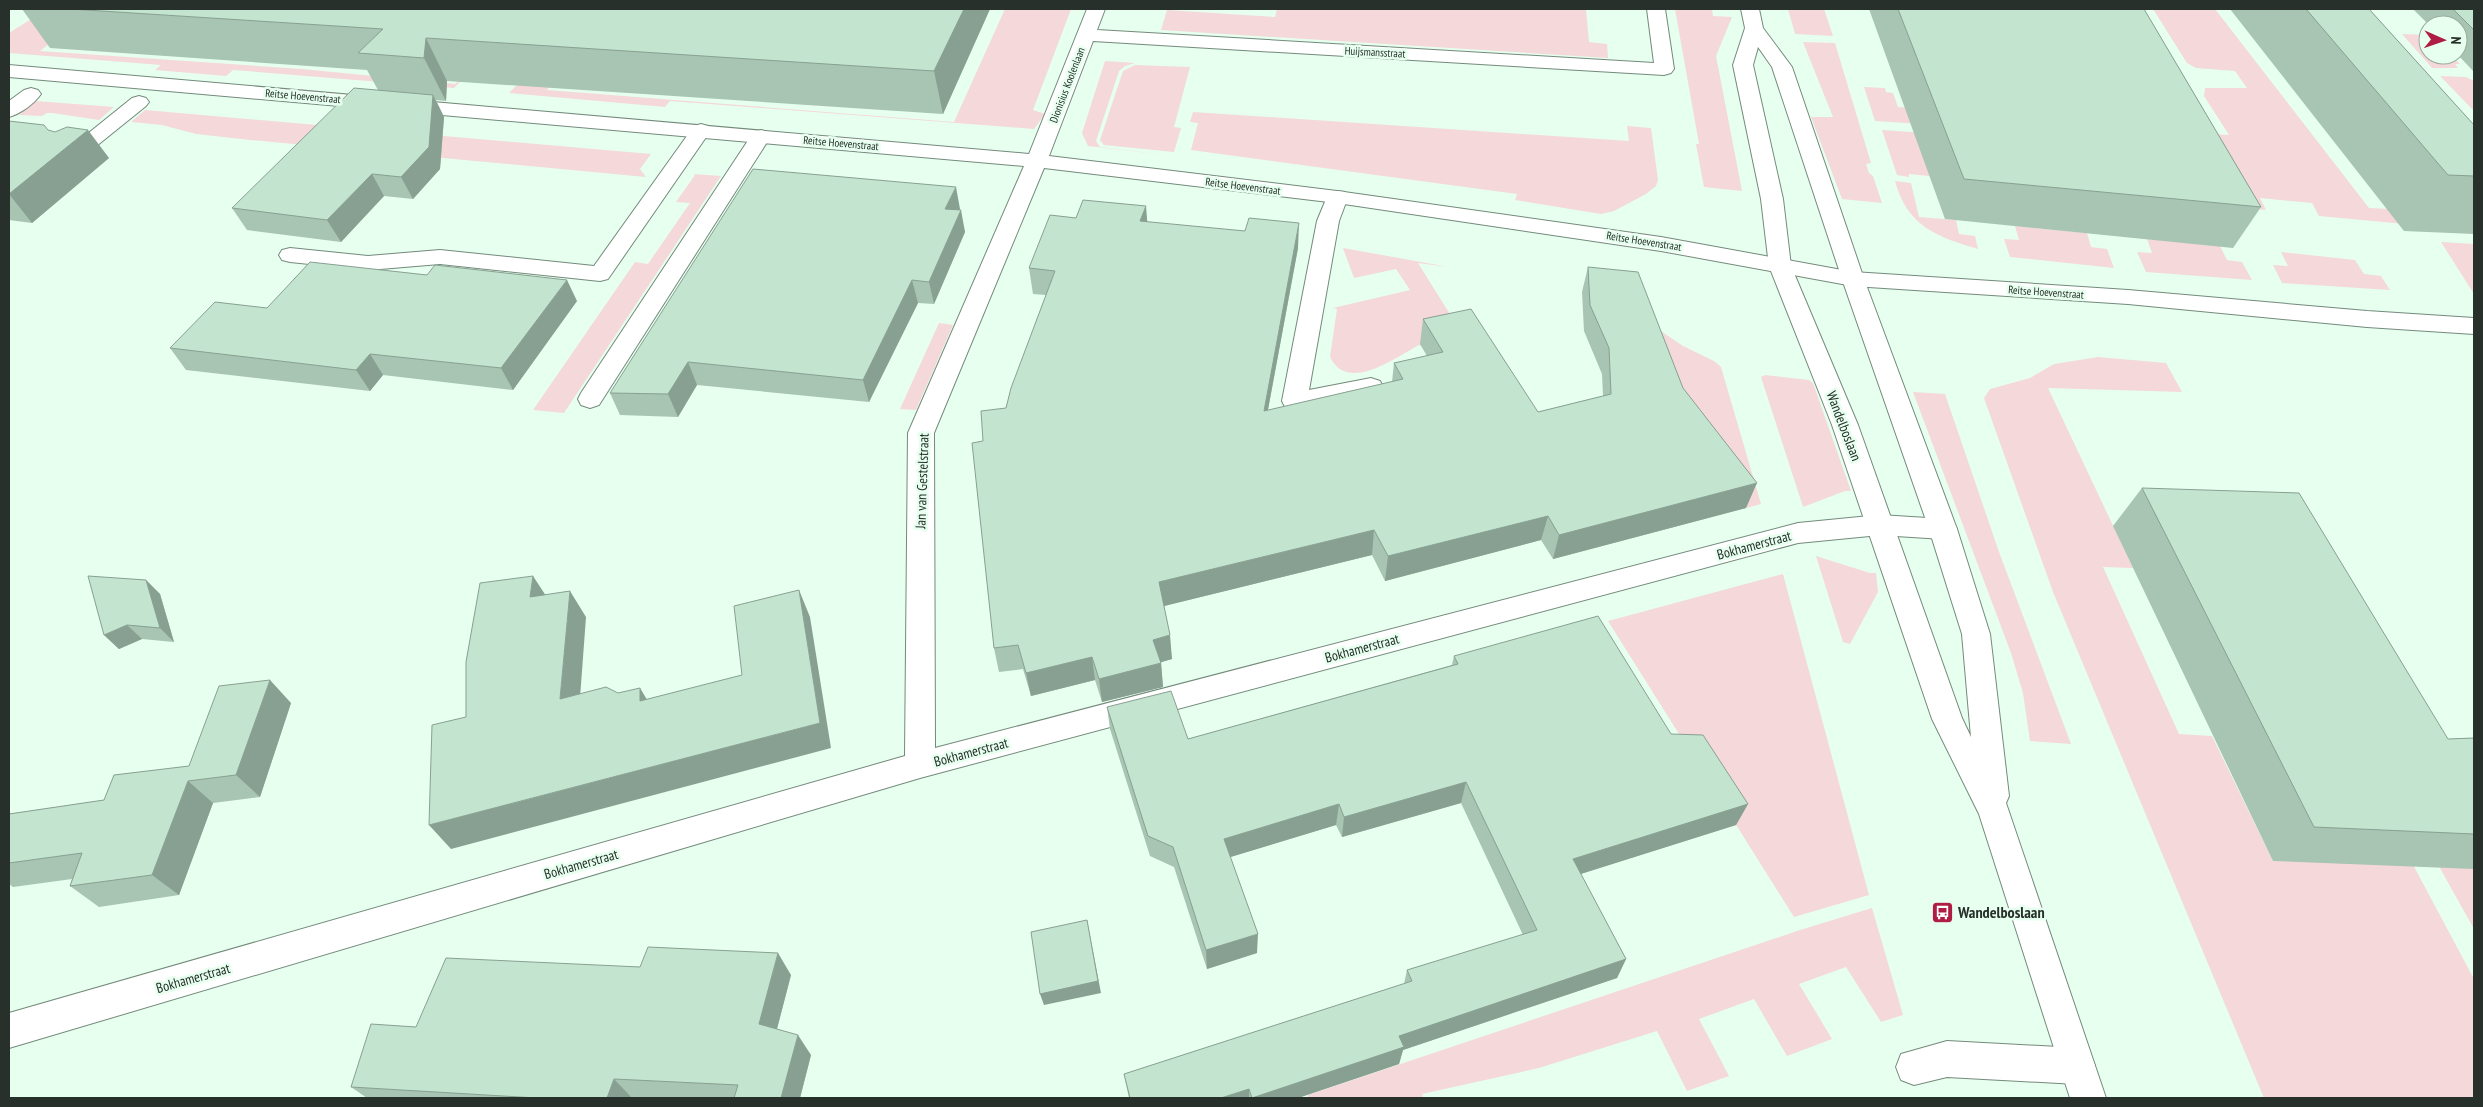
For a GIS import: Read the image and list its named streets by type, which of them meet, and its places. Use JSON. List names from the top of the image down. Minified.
{"streets":{"street":["Huijsmansstraat","Dionisius Koolenlaan","Reitse Hoevenstraat","Wandelboslaan","Jan van Gestelstraat","Bokhamerstraat"]},"crossings":[["Huijsmansstraat","Dionisius Koolenlaan"],["Dionisius Koolenlaan","Reitse Hoevenstraat"],["Dionisius Koolenlaan","Jan van Gestelstraat"],["Reitse Hoevenstraat","Wandelboslaan"],["Reitse Hoevenstraat","Jan van Gestelstraat"],["Wandelboslaan","Bokhamerstraat"],["Jan van Gestelstraat","Bokhamerstraat"]],"places":{"bus stop":["Wandelboslaan"]},"north":"right"}
